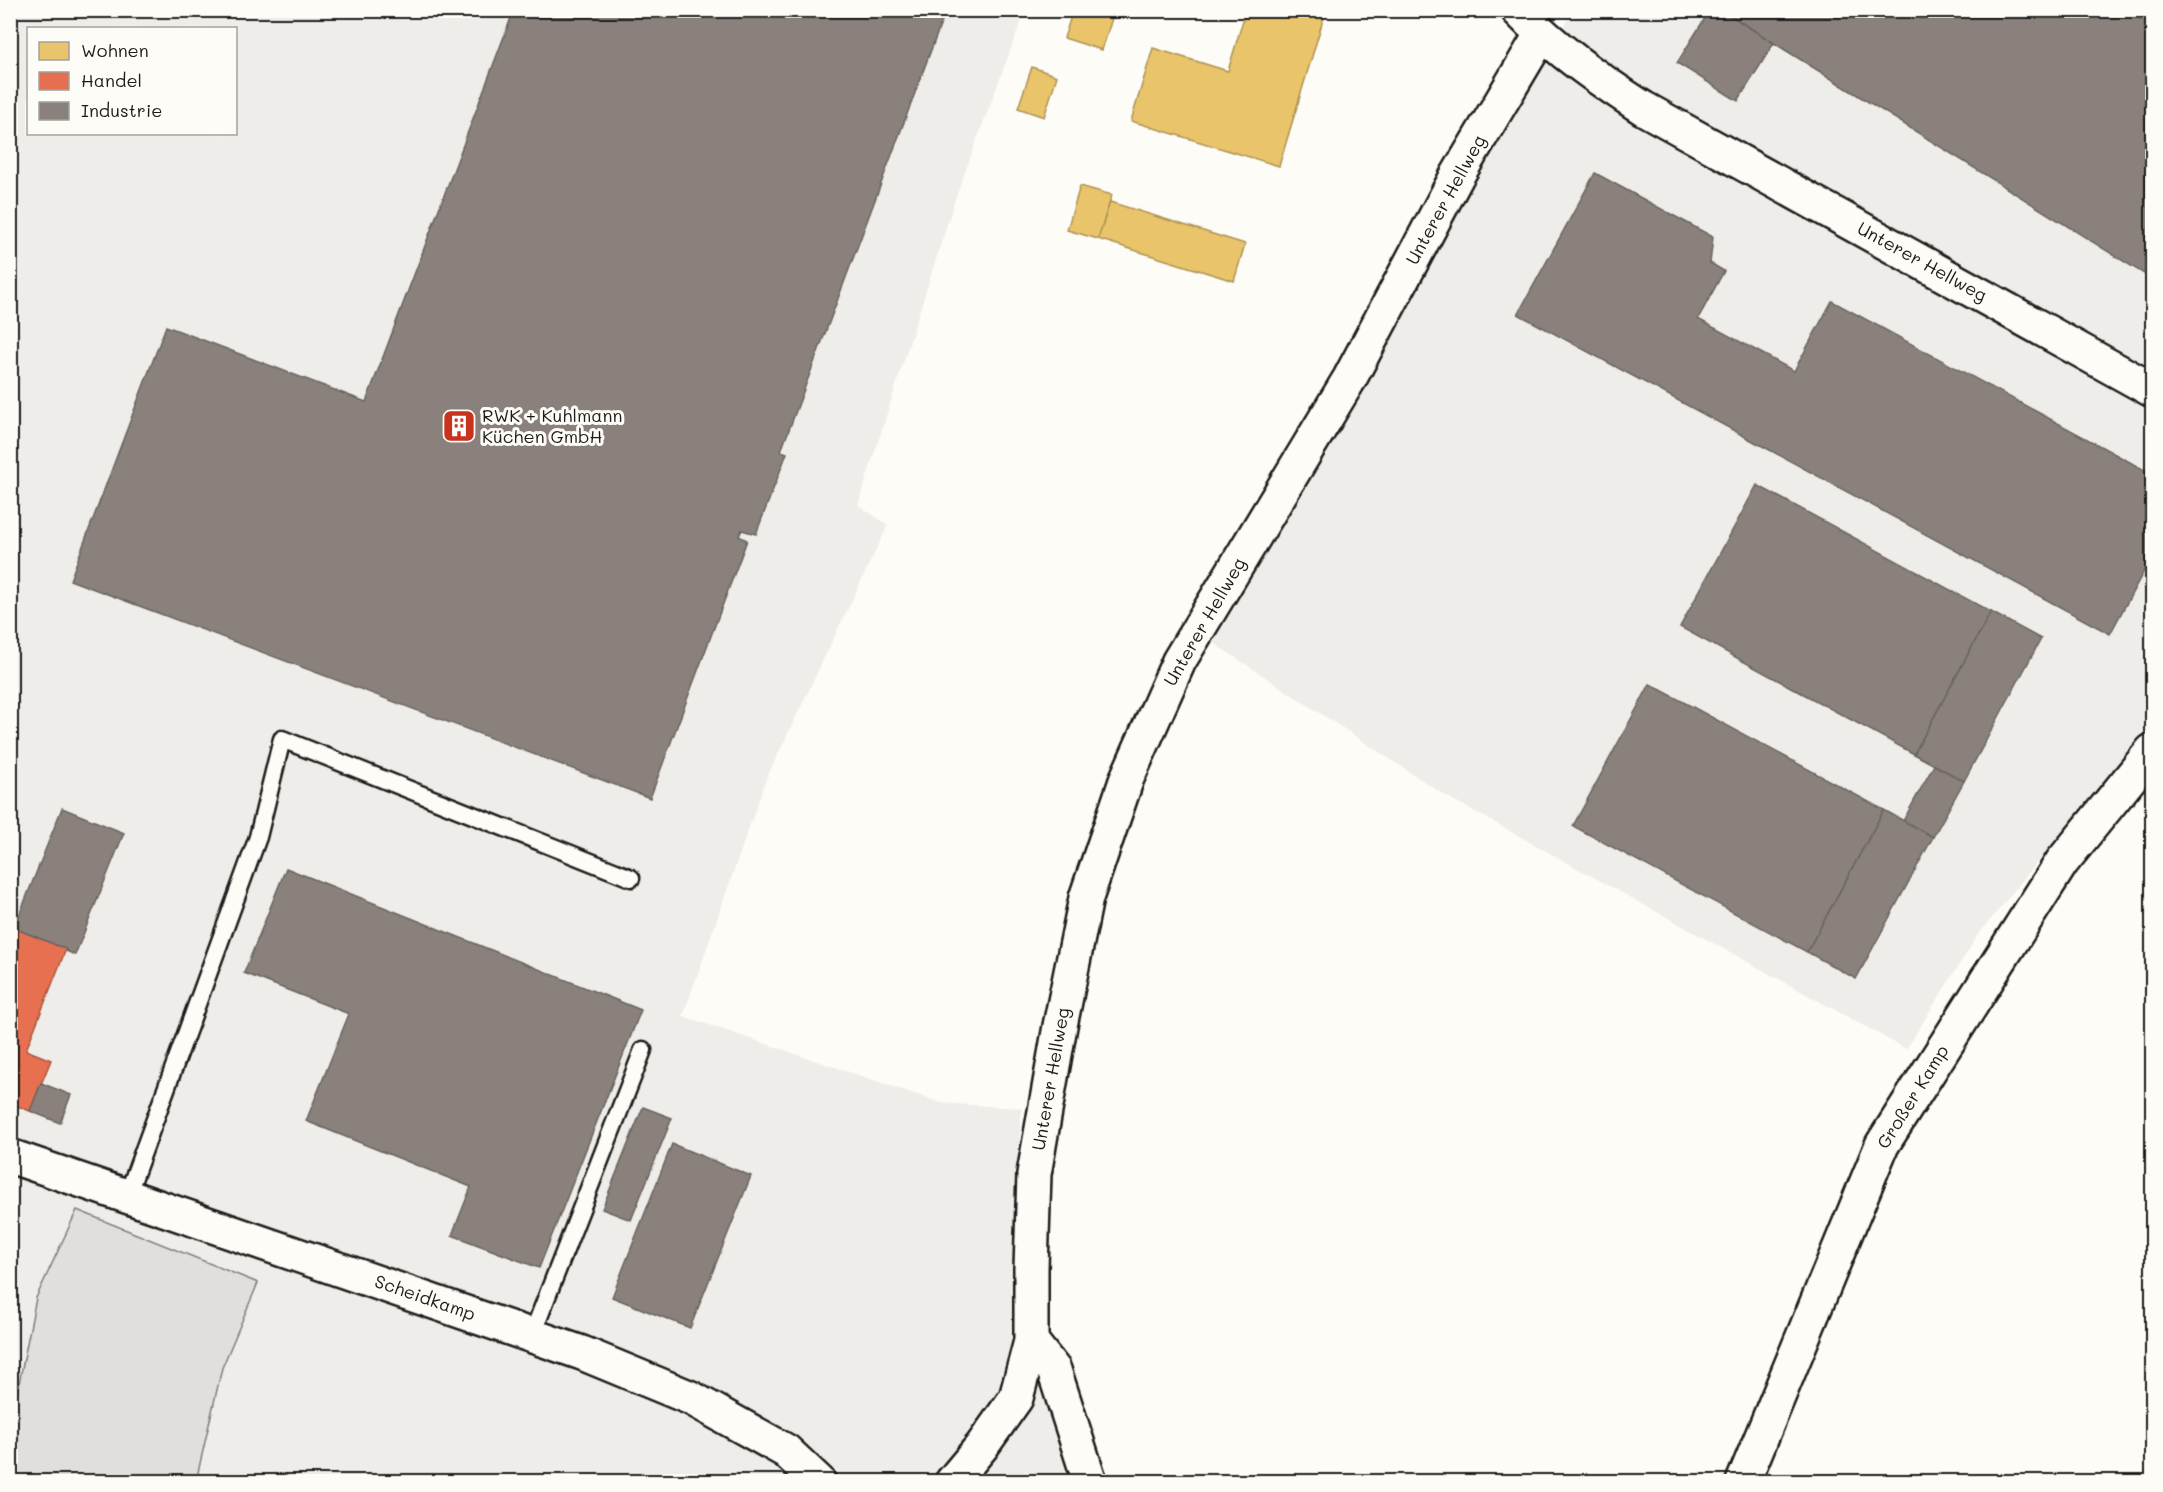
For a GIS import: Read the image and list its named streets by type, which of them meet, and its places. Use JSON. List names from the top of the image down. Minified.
{"streets":{"street":["Unterer Hellweg","Großer Kamp","Scheidkamp"]},"places":{"building":["RWK + Kuhlmann Küchen GmbH"]},"legend":["Wohnen","Handel","Industrie"]}
